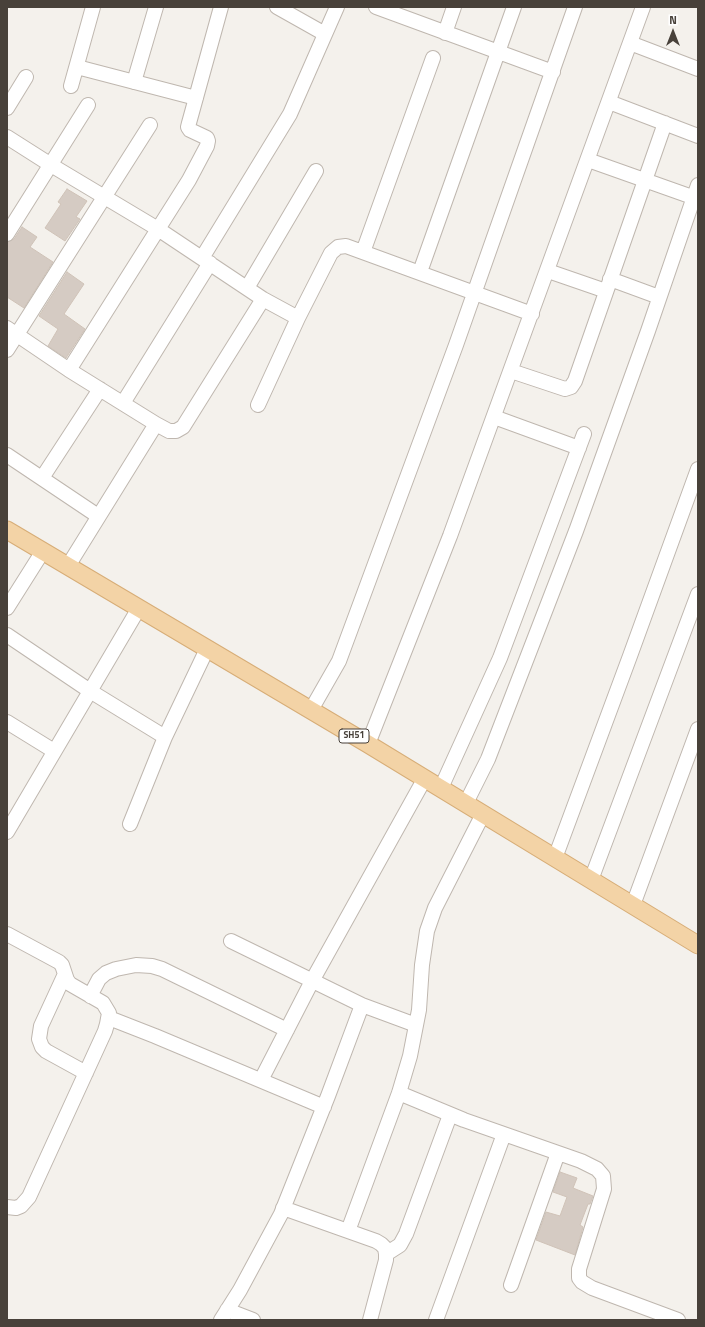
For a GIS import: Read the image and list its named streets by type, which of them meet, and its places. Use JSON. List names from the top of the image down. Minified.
{"streets":{"main road":["SH51"]},"north":"top"}
